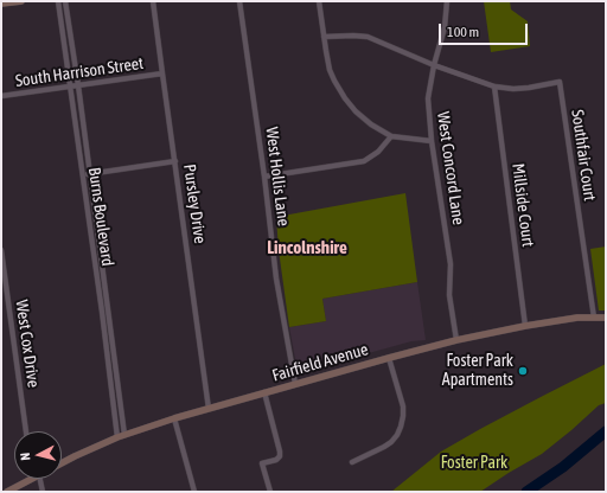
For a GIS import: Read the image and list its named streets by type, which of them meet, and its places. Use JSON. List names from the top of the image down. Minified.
{"streets":{"main road":["Fairfield Avenue"],"street":["South Harrison Street","Southfair Court","West Concord Lane","West Hollis Lane","Pursley Drive","Millside Court","Burns Boulevard","West Cox Drive"]},"crossings":[["South Harrison Street","Pursley Drive"],["South Harrison Street","Burns Boulevard"],["Southfair Court","Millside Court"],["Southfair Court","Fairfield Avenue"],["West Concord Lane","Fairfield Avenue"],["West Hollis Lane","Fairfield Avenue"],["Pursley Drive","Fairfield Avenue"],["Millside Court","Fairfield Avenue"],["Burns Boulevard","Fairfield Avenue"]],"districts":["Lincolnshire"],"parks":["Foster Park"],"places":["Foster Park Apartments"],"scale_bar":"100 m","north":"left"}
